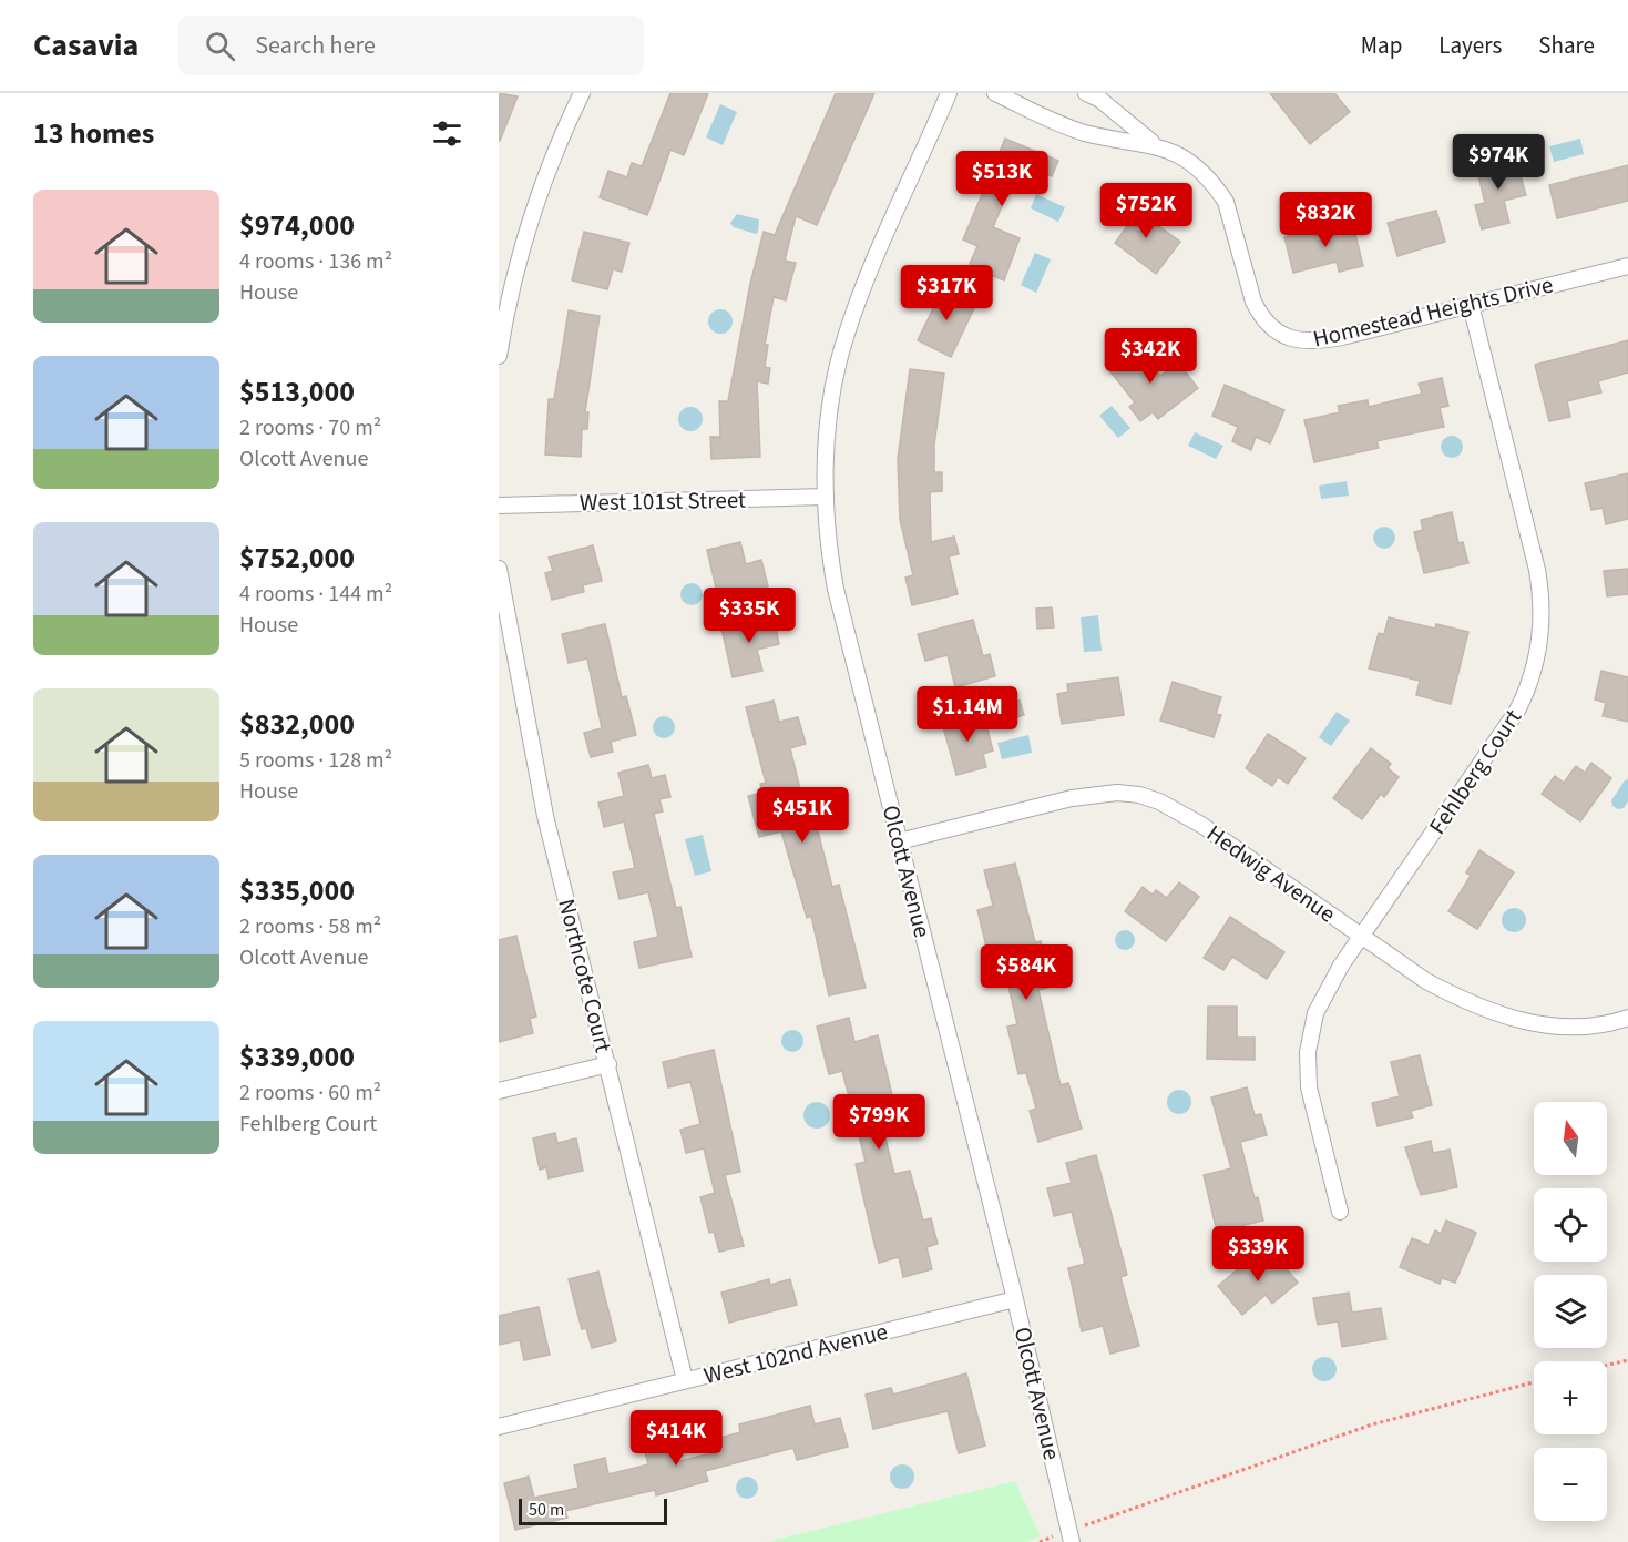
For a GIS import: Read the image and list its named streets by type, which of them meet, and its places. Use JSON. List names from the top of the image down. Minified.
{"streets":{"street":["Homestead Heights Drive","West 101st Street","Fehlberg Court","Olcott Avenue","Hedwig Avenue","Northcote Court","West 102nd Avenue"]},"crossings":[["Homestead Heights Drive","Fehlberg Court"],["West 101st Street","Olcott Avenue"],["Fehlberg Court","Hedwig Avenue"],["Olcott Avenue","Hedwig Avenue"],["Olcott Avenue","West 102nd Avenue"],["Northcote Court","West 102nd Avenue"]],"scale_bar":"50 m","north":"top","page":{"header":"Casavia","search":"Search here","nav":["Map","Layers","Share"],"heading":"13 homes","price":["$974K","$513K","$752K","$832K","$317K","$342K","$335K","$1.14M","$451K","$584K","$799K","$339K","$414K"],"list":[{"name":"$974,000","note":"4 rooms · 136 m² · House"},{"name":"$513,000","note":"2 rooms · 70 m² · Olcott Avenue"},{"name":"$752,000","note":"4 rooms · 144 m² · House"},{"name":"$832,000","note":"5 rooms · 128 m² · House"},{"name":"$335,000","note":"2 rooms · 58 m² · Olcott Avenue"},{"name":"$339,000","note":"2 rooms · 60 m² · Fehlberg Court"}],"map_buttons":["+","−"],"scale":"50 m"}}
